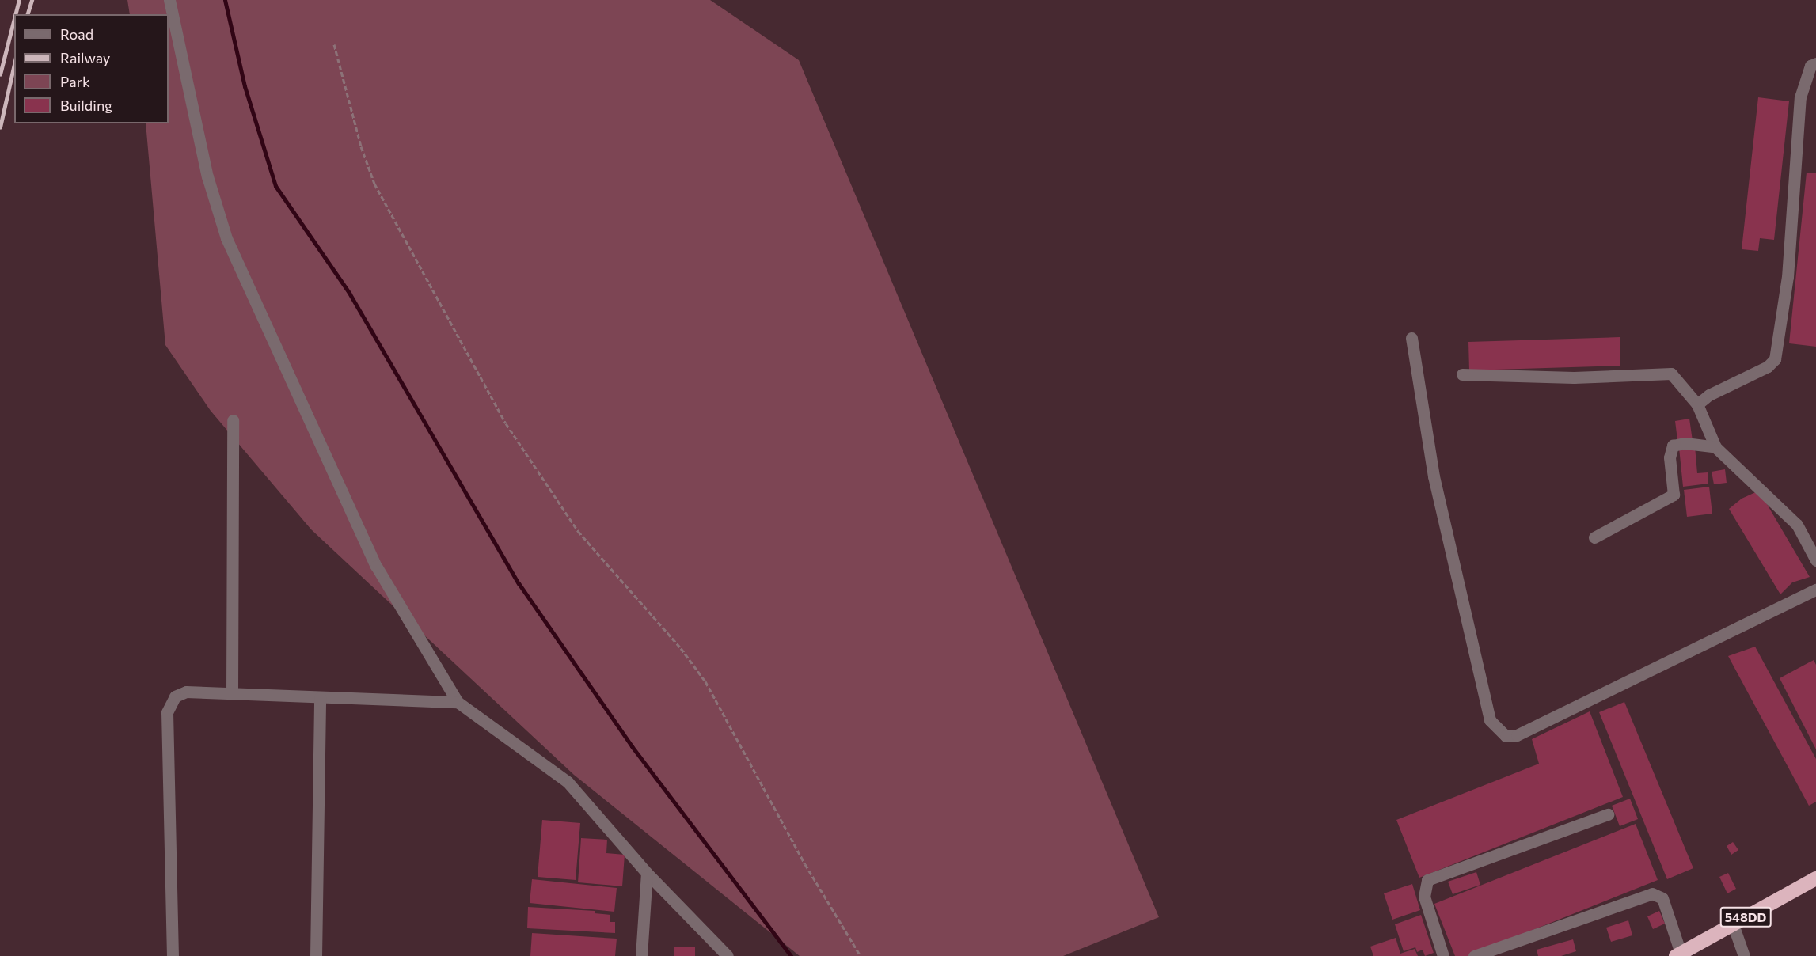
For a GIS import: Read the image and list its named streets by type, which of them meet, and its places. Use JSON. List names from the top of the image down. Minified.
{"streets":{"highway":["548DD"]},"legend":["Road","Railway","Park","Building"]}
